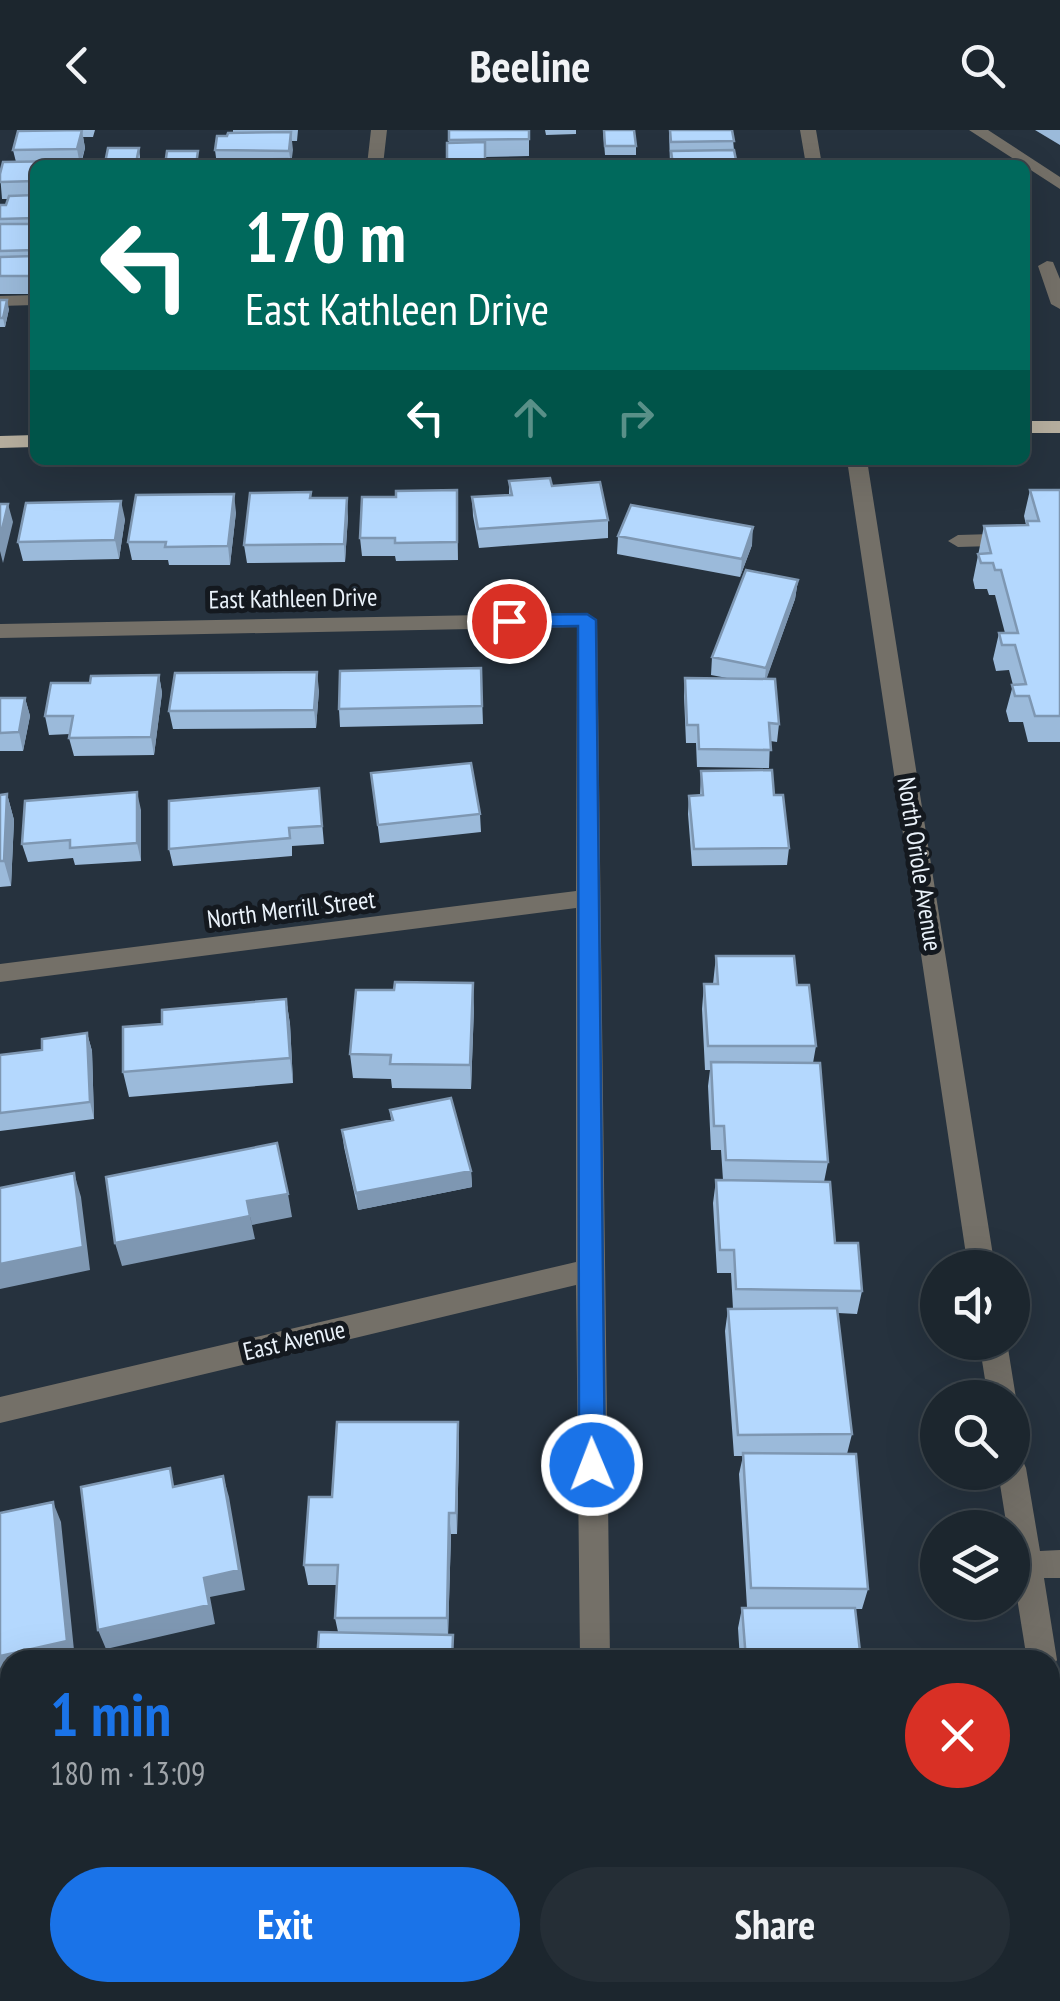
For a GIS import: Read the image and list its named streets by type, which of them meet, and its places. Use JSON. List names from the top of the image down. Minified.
{"streets":{"street":["East Kathleen Drive","North Oriole Avenue","North Merrill Street","East Avenue"]},"crossings":[["East Kathleen Drive","North Merrill Street"]],"page":{"header":"Beeline","turn":["170 m","East Kathleen Drive"],"heading":["1 min","180 m · 13:09"],"buttons":["Exit","Share"]}}
